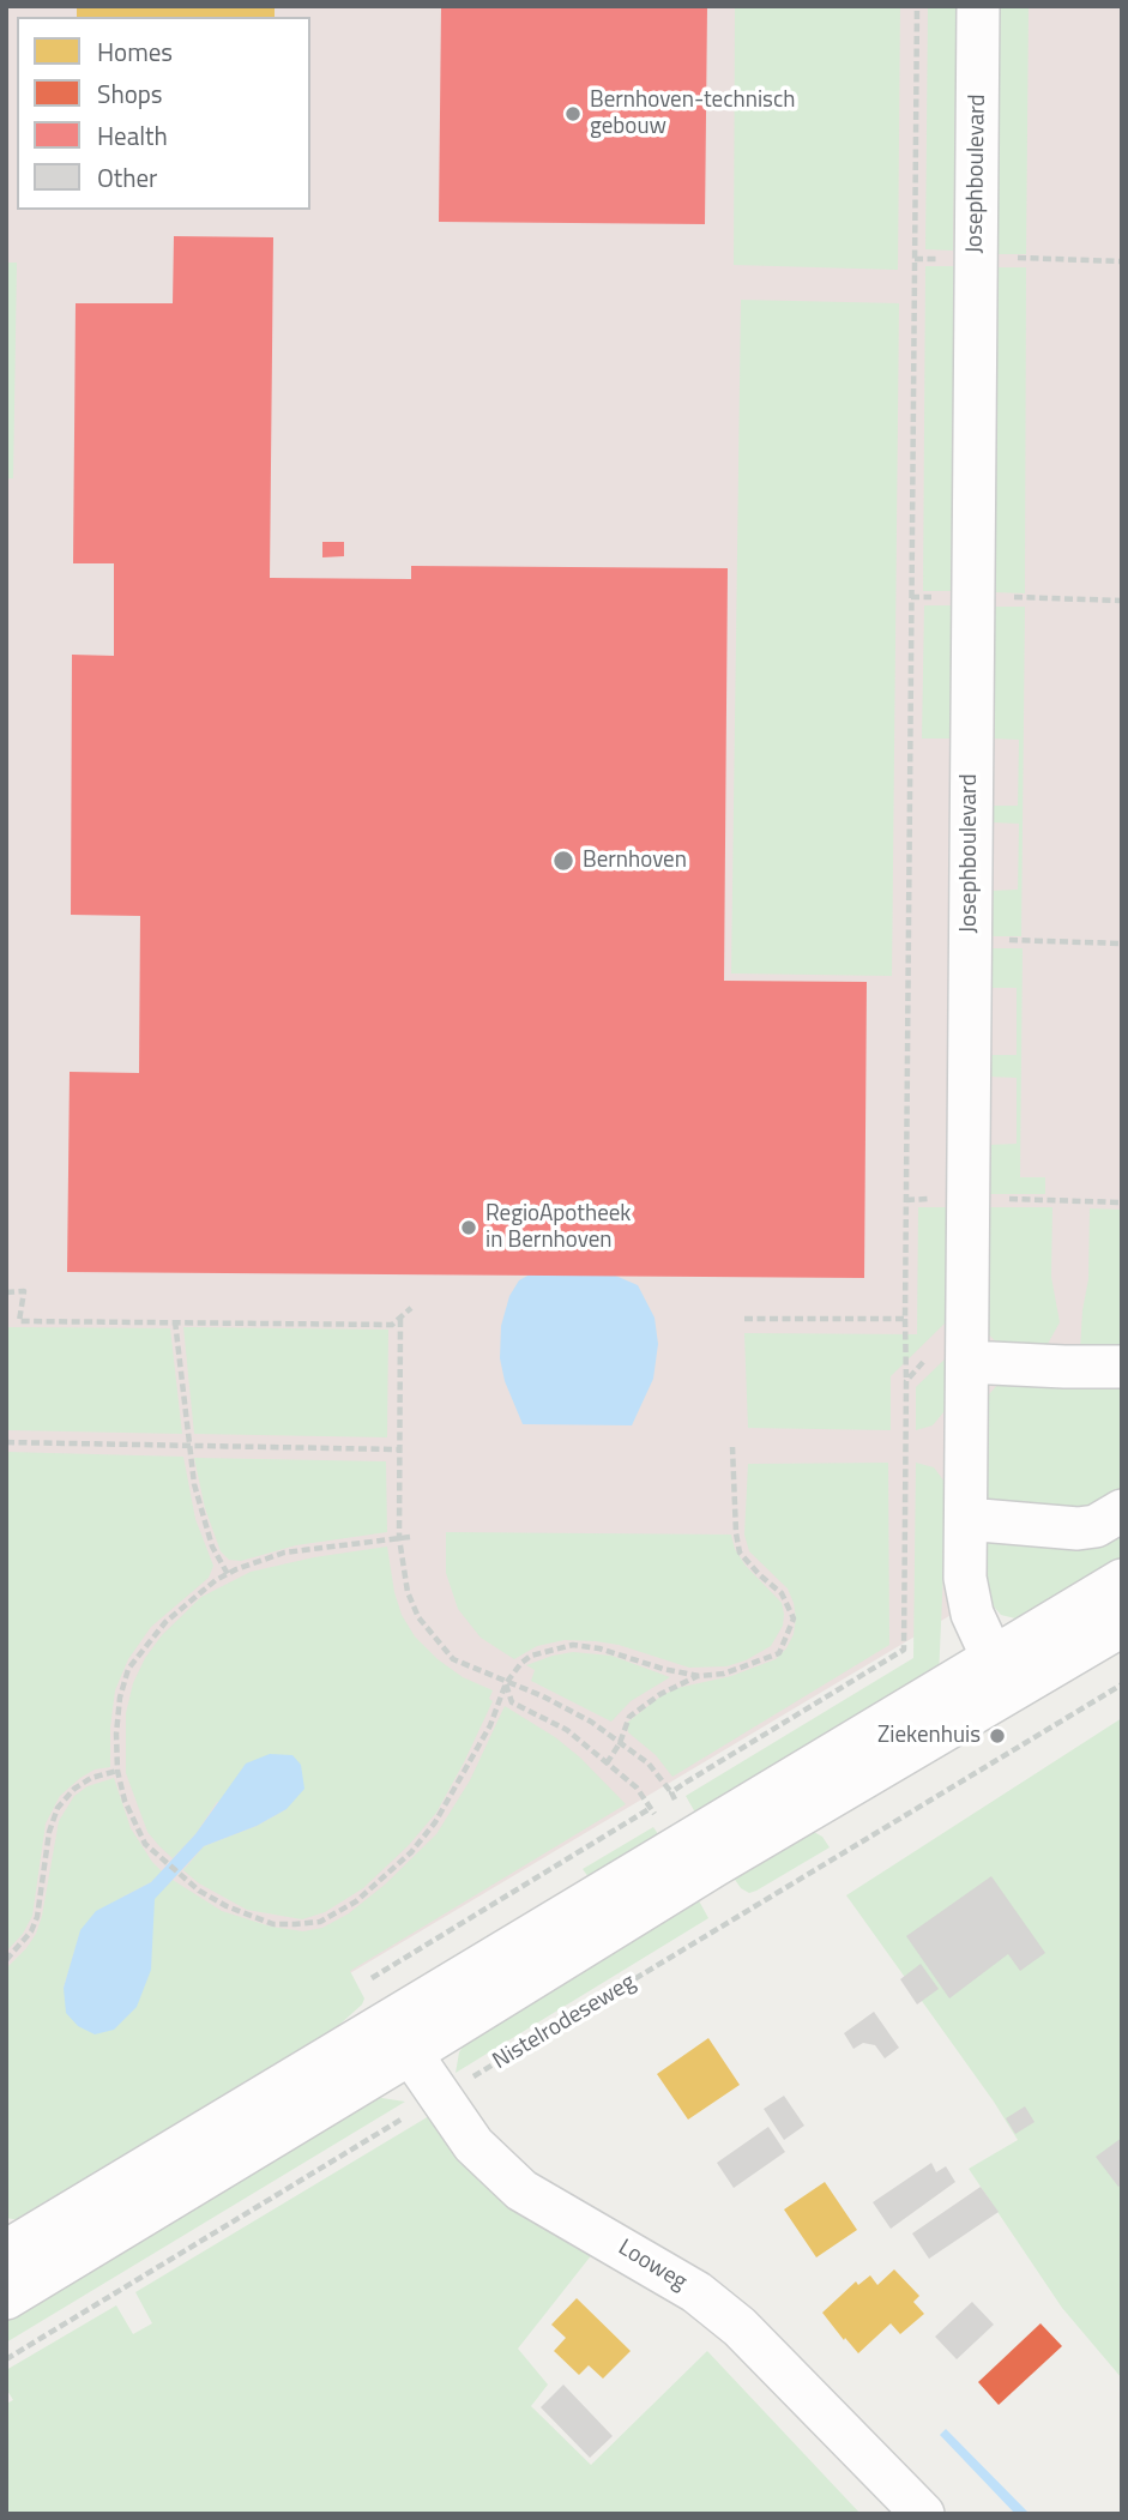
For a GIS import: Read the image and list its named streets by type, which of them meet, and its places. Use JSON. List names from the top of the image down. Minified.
{"streets":{"street":["Josephboulevard","Looweg"],"path":["Nistelrodeseweg"]},"crossings":[["Nistelrodeseweg","Looweg"]],"places":["Bernhoven-technisch gebouw","Bernhoven","RegioApotheek in Bernhoven","Ziekenhuis"],"legend":["Homes","Shops","Health","Other"]}
